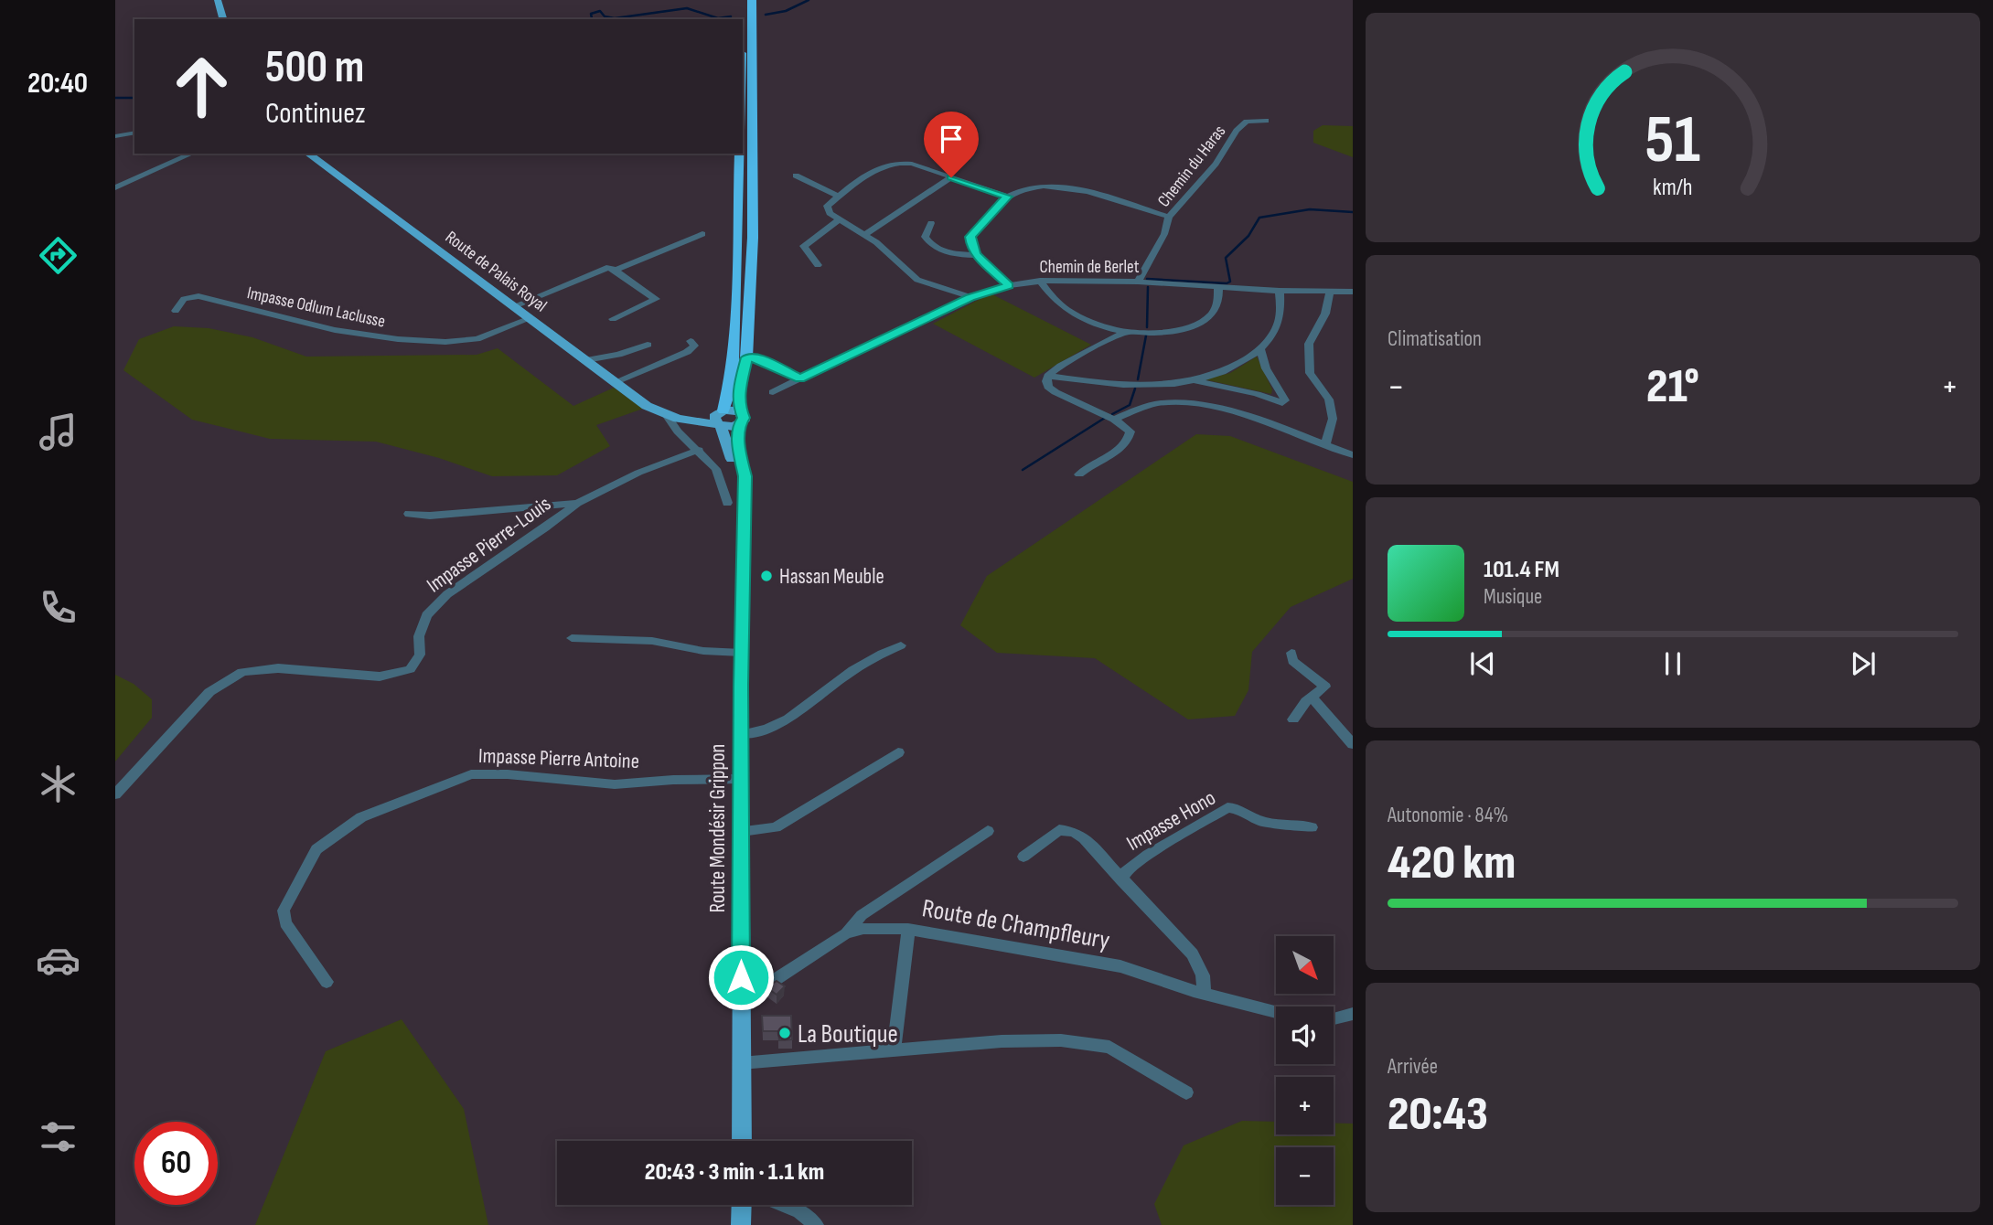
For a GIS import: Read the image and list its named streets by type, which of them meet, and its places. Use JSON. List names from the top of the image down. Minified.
{"streets":{"main road":["Route de Palais Royal","Route Mondésir Grippon"],"street":["Chemin du Haras","Chemin de Berlet","Impasse Odlum Laclusse","Impasse Pierre-Louis","Impasse Pierre Antoine","Impasse Hono","Route de Champfleury"]},"crossings":[["Chemin du Haras","Chemin de Berlet"],["Route de Palais Royal","Impasse Odlum Laclusse"],["Route de Palais Royal","Route Mondésir Grippon"],["Impasse Pierre Antoine","Route Mondésir Grippon"],["Impasse Hono","Route de Champfleury"],["Route Mondésir Grippon","Route de Champfleury"]],"places":["Hassan Meuble","La Boutique"],"north":"bottom right","page":{"tabs":"20:40","turn":["500 m","Continuez"],"tile":["Climatisation",["Autonomie · 84%","420 km"],["Arrivée","20:43"]],"heat":["−","21°","+"],"song":["101.4 FM","Musique"],"map_buttons":["+","−"],"limit":"60","trip":"20:43 · 3 min · 1.1 km","gauge":["51","km/h"]}}
